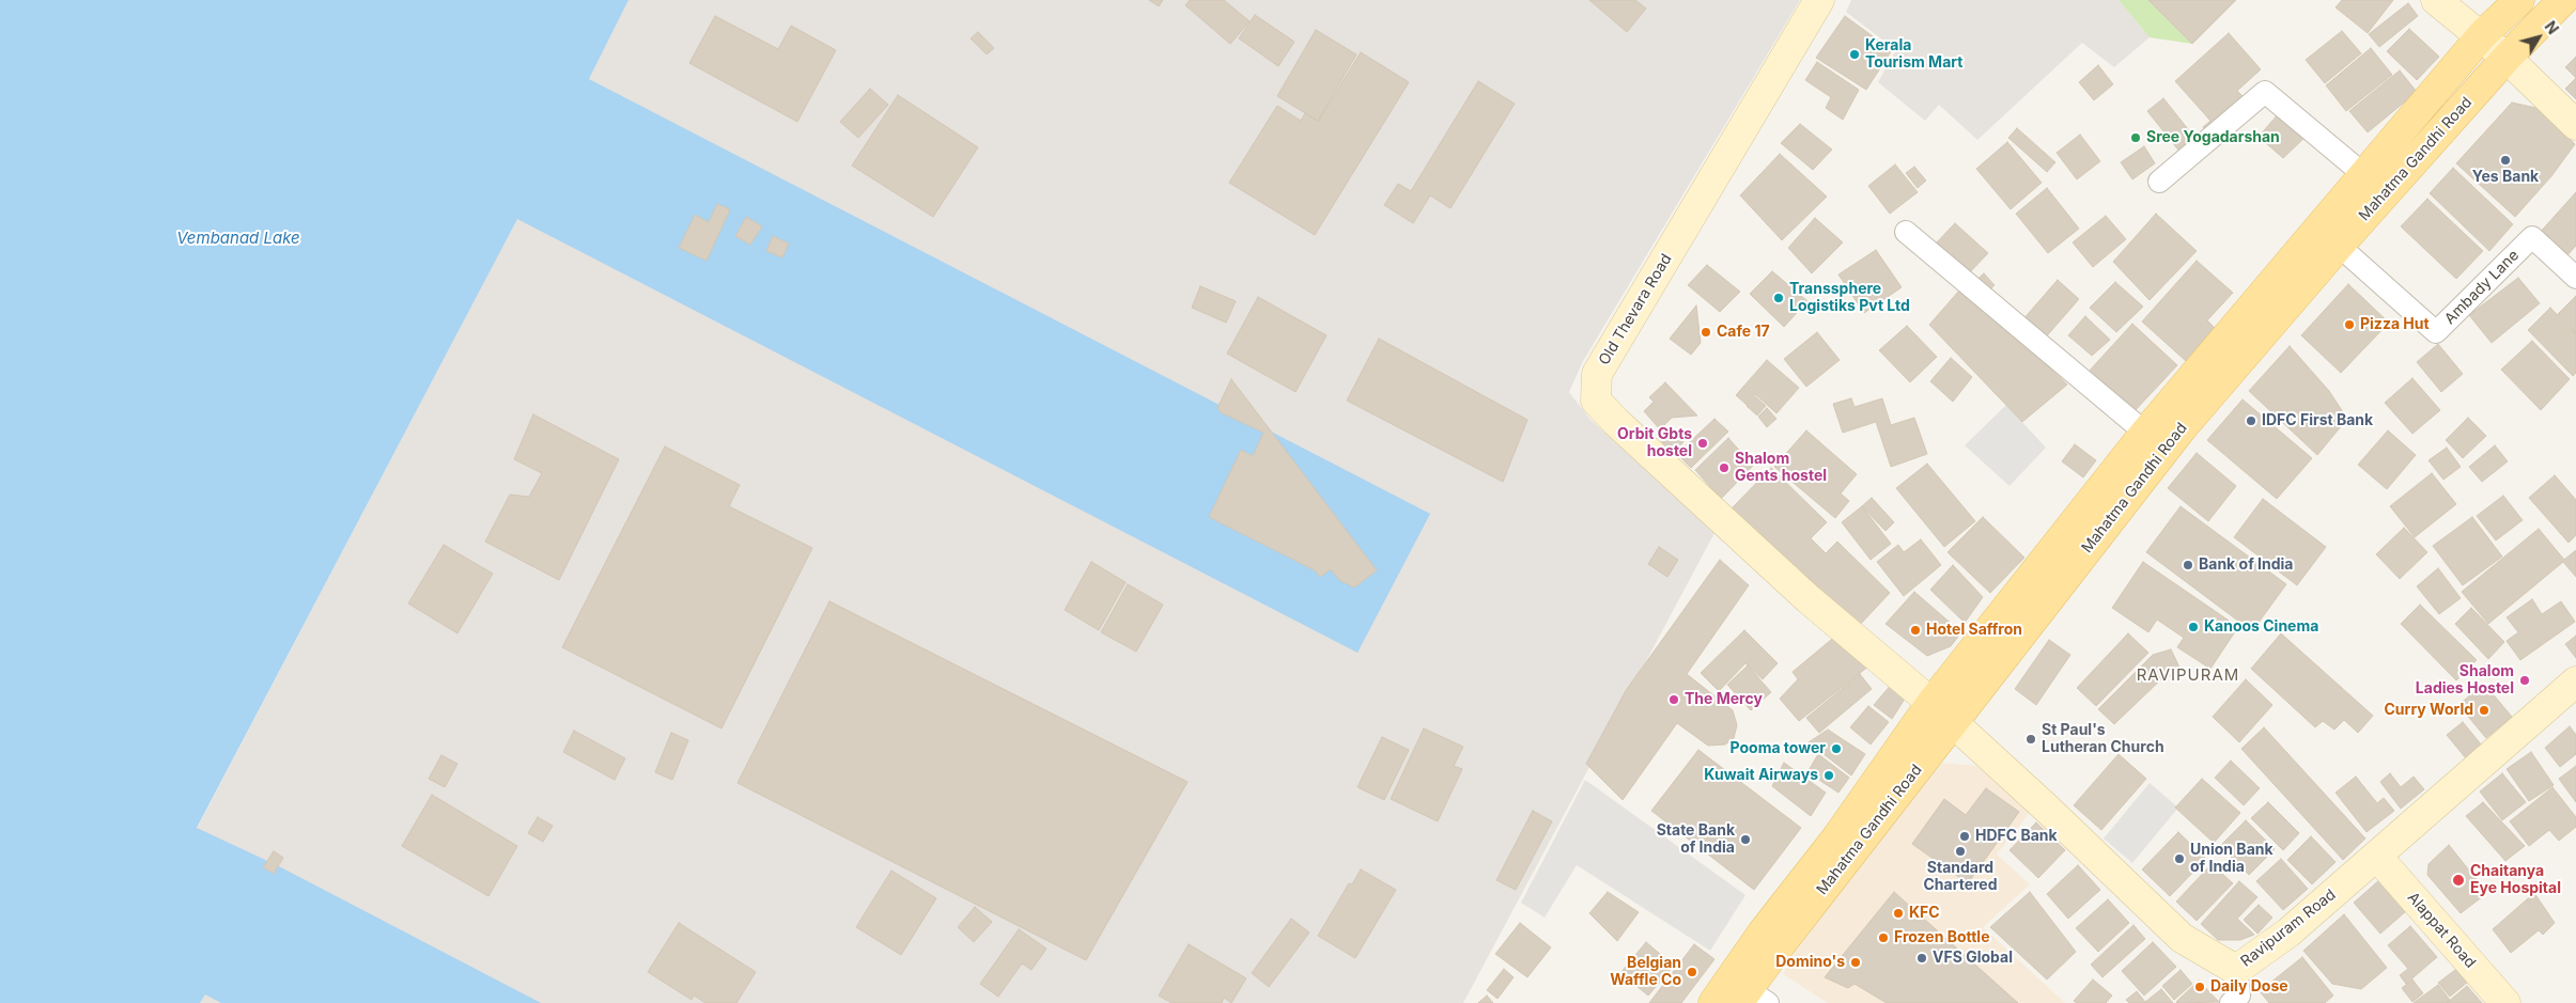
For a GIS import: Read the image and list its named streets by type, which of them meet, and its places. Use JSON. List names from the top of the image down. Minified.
{"streets":{"main road":["Mahatma Gandhi Road"],"street":["Ambady Lane","Old Thevara Road","Ravipuram Road","Alappat Road"]},"crossings":[["Mahatma Gandhi Road","Ambady Lane"],["Mahatma Gandhi Road","Old Thevara Road"],["Mahatma Gandhi Road","Ravipuram Road"],["Old Thevara Road","Ravipuram Road"],["Ravipuram Road","Alappat Road"]],"districts":["RAVIPURAM"],"water":["Vembanad Lake"],"places":["Kerala Tourism Mart","Sree Yogadarshan","Yes Bank","Transsphere Logistiks Pvt Ltd","Pizza Hut","Cafe 17","IDFC First Bank","Orbit Gbts hostel","Shalom Gents hostel","Bank of India","Kanoos Cinema","Hotel Saffron","Shalom Ladies Hostel","The Mercy","Curry World","St Paul's Lutheran Church","Pooma tower","Kuwait Airways","HDFC Bank","State Bank of India","Standard Chartered","Union Bank of India","Chaitanya Eye Hospital","KFC","Frozen Bottle","VFS Global","Domino's","Belgian Waffle Co","Daily Dose"],"north":"top right"}
